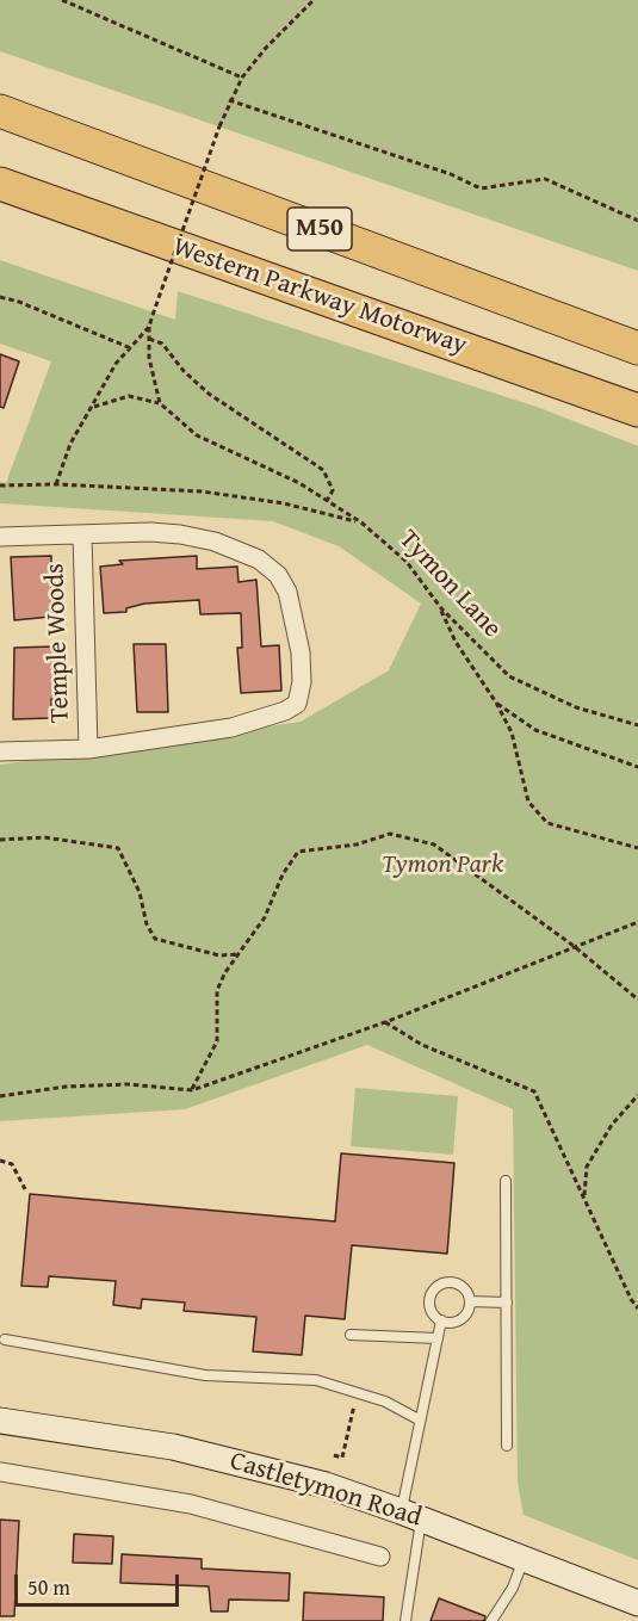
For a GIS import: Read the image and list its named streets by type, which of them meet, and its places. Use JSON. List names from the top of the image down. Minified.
{"streets":{"highway":["M50","Western Parkway Motorway"],"street":["Temple Woods","Castletymon Road"],"path":["Tymon Lane"]},"parks":["Tymon Park"],"scale_bar":"50 m"}
